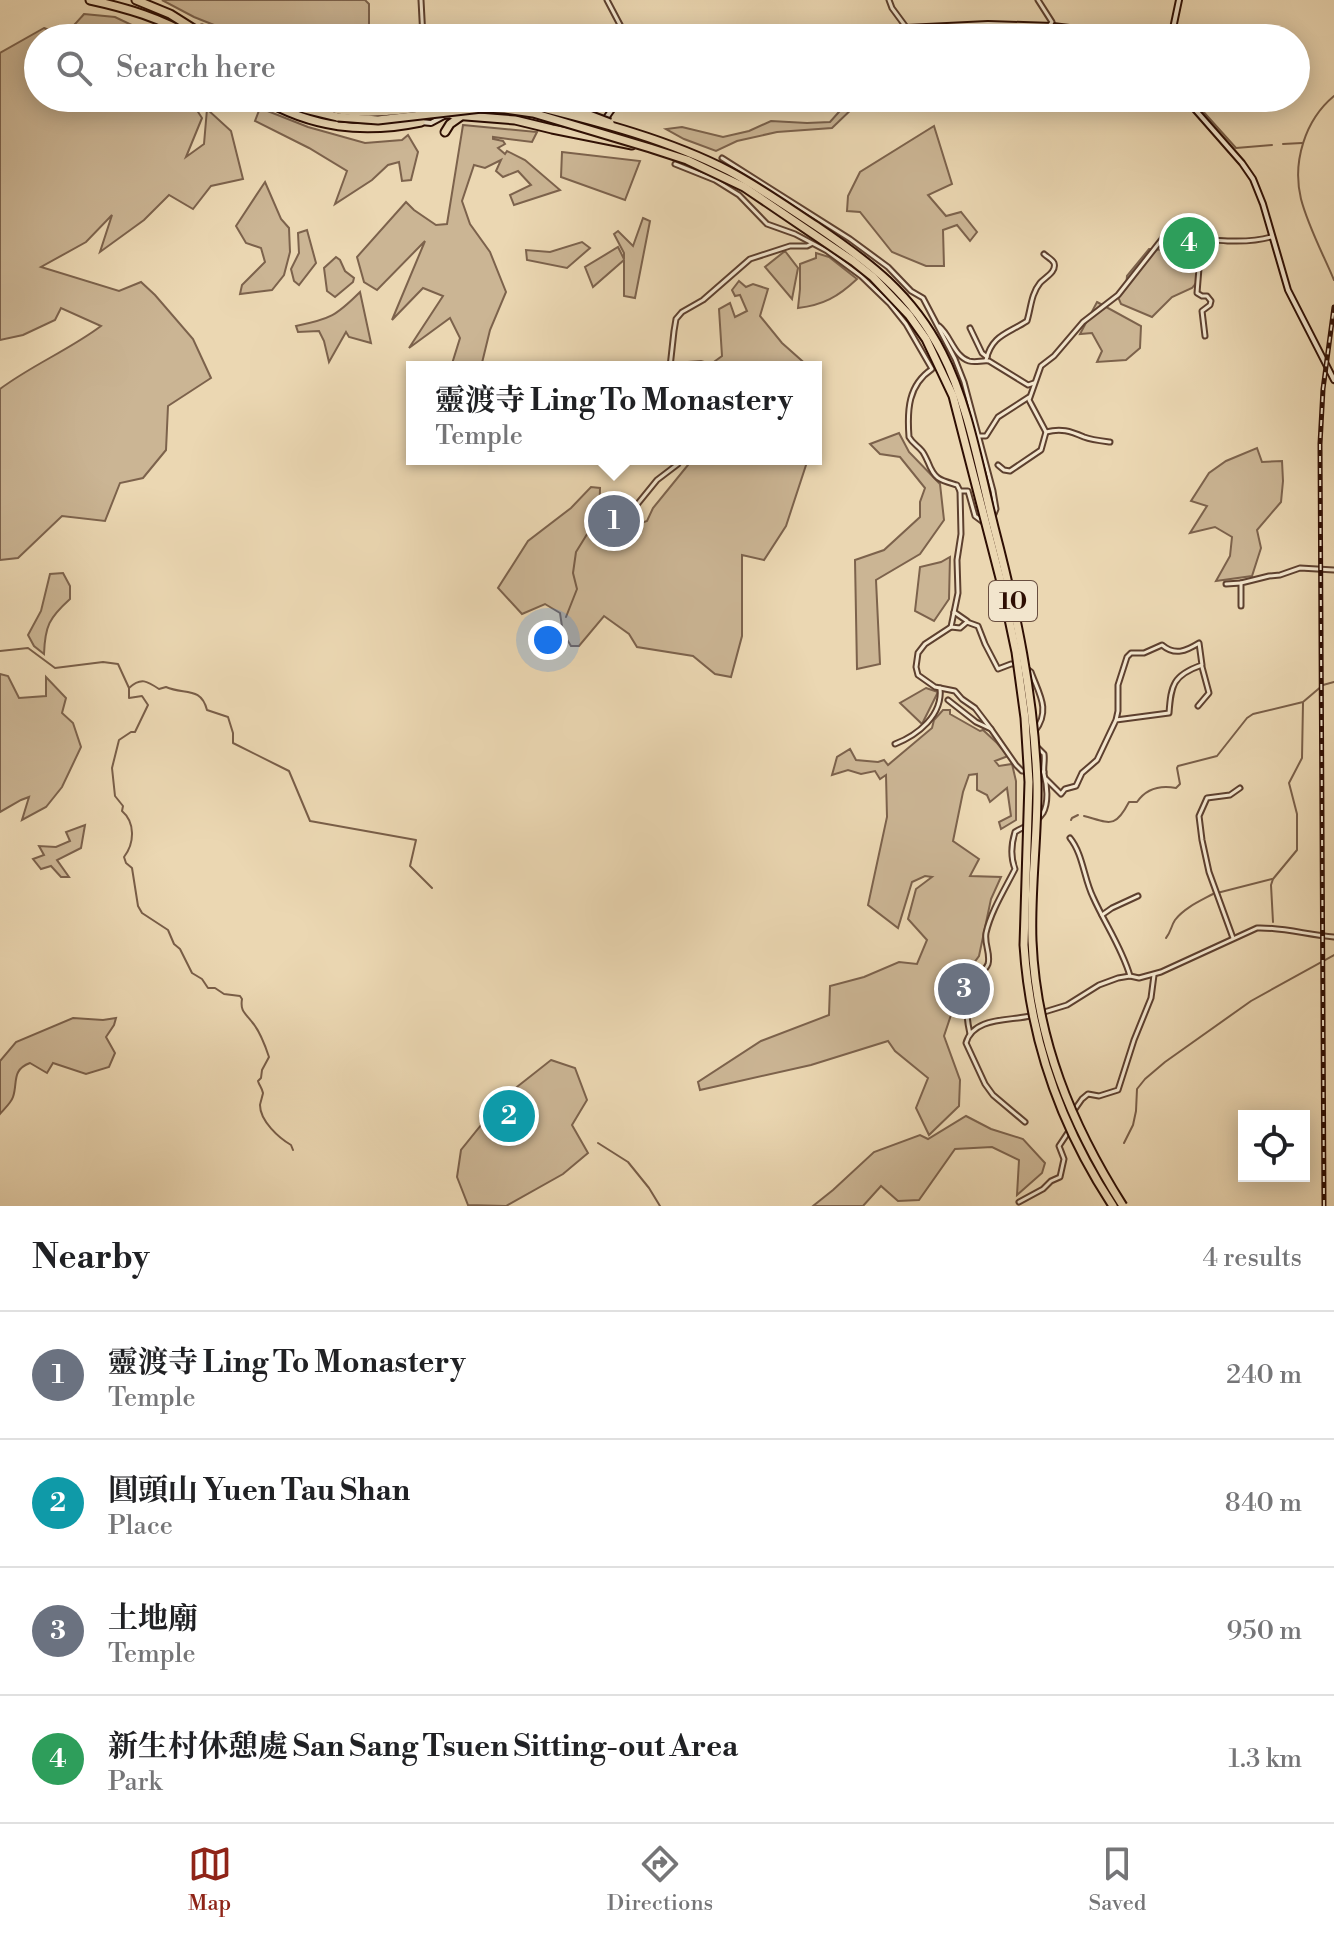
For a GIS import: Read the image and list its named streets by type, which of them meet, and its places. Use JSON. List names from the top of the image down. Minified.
{"streets":{"highway":["10"]},"page":{"search":"Search here","pins":["4","1","3","2"],"popup":["靈渡寺 Ling To Monastery","Temple"],"heading":["Nearby","4 results"],"list":[{"mark":"1","name":"靈渡寺 Ling To Monastery","note":"Temple","value":"240 m"},{"mark":"2","name":"圓頭山 Yuen Tau Shan","note":"Place","value":"840 m"},{"mark":"3","name":"土地廟","note":"Temple","value":"950 m"},{"mark":"4","name":"新生村休憩處 San Sang Tsuen Sitting-out Area","note":"Park","value":"1.3 km"}],"nav":["Map","Directions","Saved"]}}
